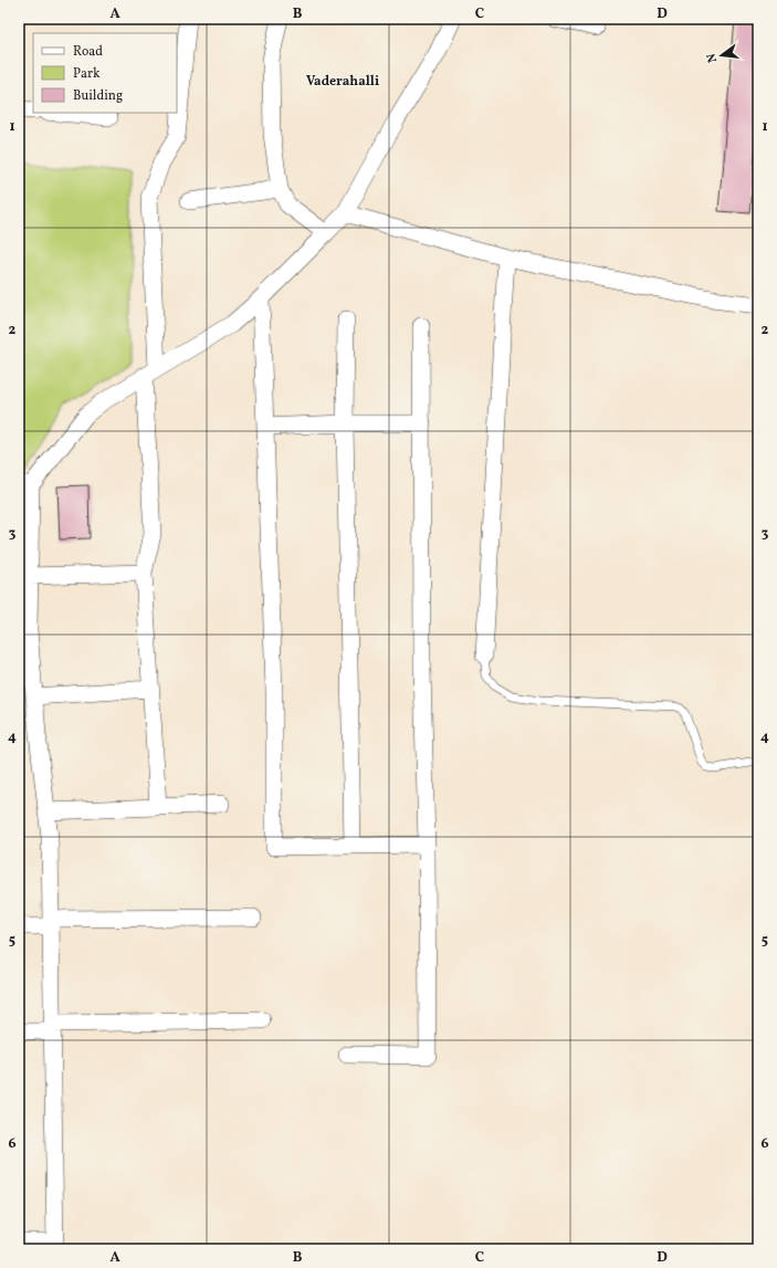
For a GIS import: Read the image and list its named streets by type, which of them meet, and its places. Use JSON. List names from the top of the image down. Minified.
{"districts":["Vaderahalli"],"legend":["Road","Park","Building"],"north":"left","grid":{"columns":["A","B","C","D"],"rows":["1","2","3","4","5","6"]}}
